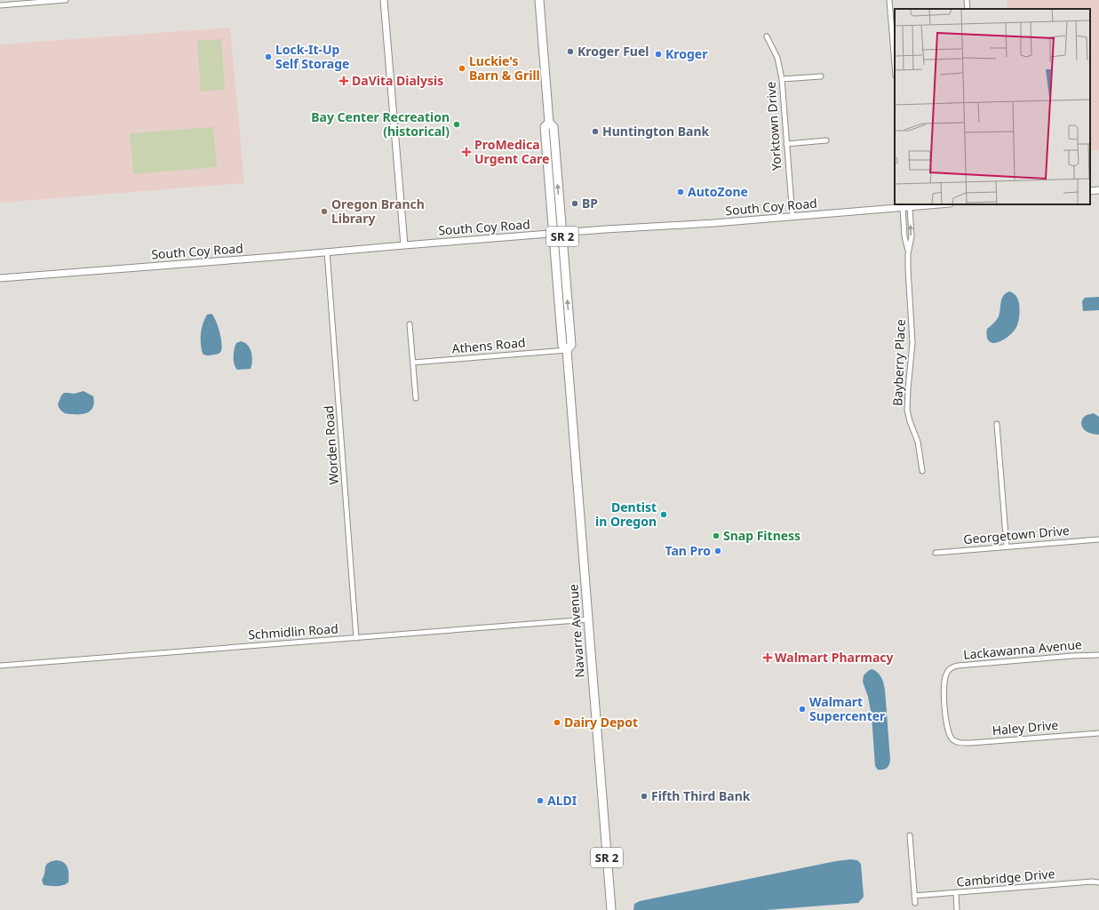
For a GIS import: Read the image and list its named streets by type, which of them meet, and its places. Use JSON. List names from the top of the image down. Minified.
{"streets":{"highway":["SR 2","Navarre Avenue"],"street":["Yorktown Drive","South Coy Road","Athens Road","Bayberry Place","Worden Road","Georgetown Drive","Schmidlin Road","Lackawanna Avenue","Haley Drive","Cambridge Drive"]},"crossings":[["Yorktown Drive","South Coy Road"],["South Coy Road","Bayberry Place"],["South Coy Road","Worden Road"],["South Coy Road","Navarre Avenue"],["Athens Road","Navarre Avenue"],["Worden Road","Schmidlin Road"],["Navarre Avenue","Schmidlin Road"],["Lackawanna Avenue","Haley Drive"]],"places":{"other":["Kroger Fuel","Kroger","Lock-It-Up Self Storage","Luckie's Barn & Grill","Bay Center Recreation (historical)","Huntington Bank","AutoZone","BP","Oregon Branch Library","Dentist in Oregon","Snap Fitness","Tan Pro","Walmart Supercenter","Dairy Depot","Fifth Third Bank","ALDI"],"health":["DaVita Dialysis","ProMedica Urgent Care","Walmart Pharmacy"]}}
